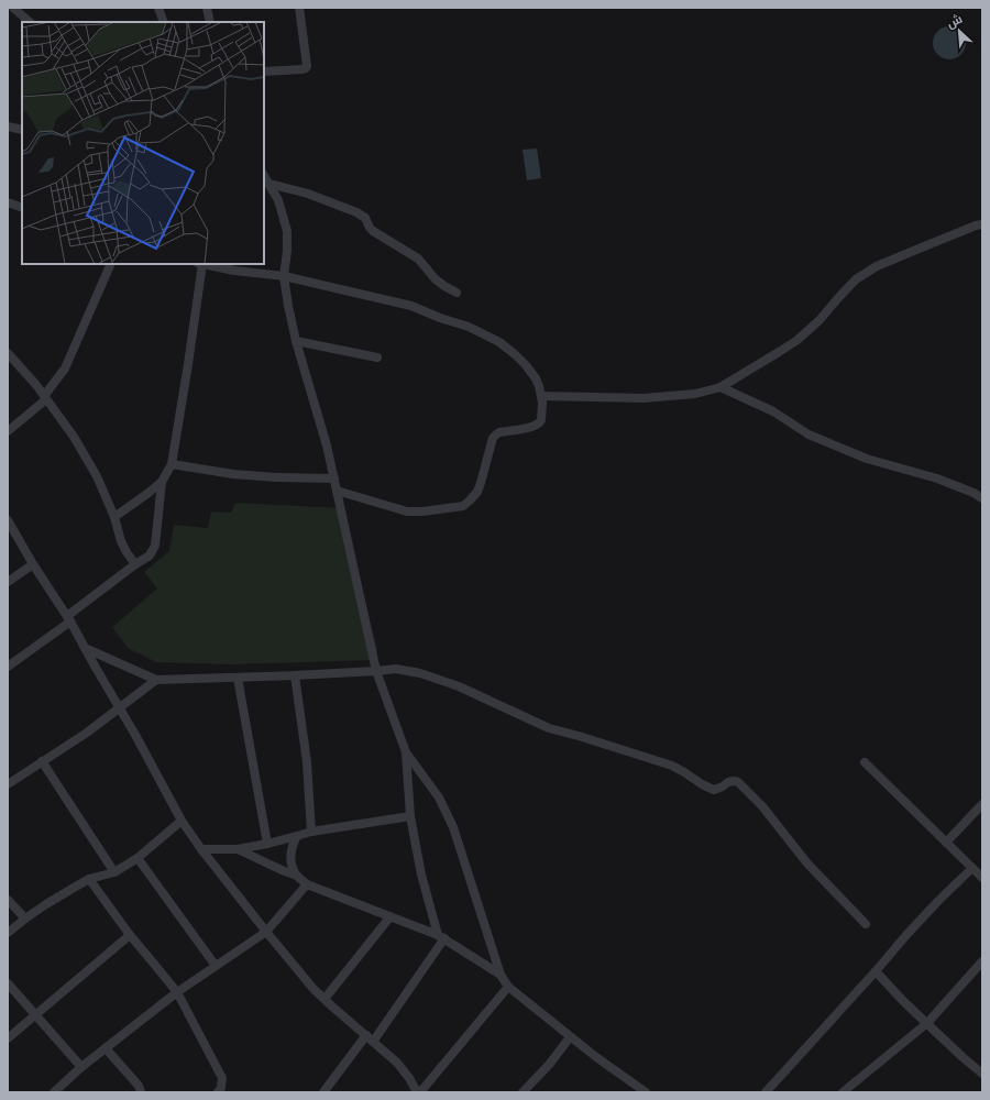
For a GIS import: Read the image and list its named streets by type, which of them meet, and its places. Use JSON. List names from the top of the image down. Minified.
{"north":"top left"}
